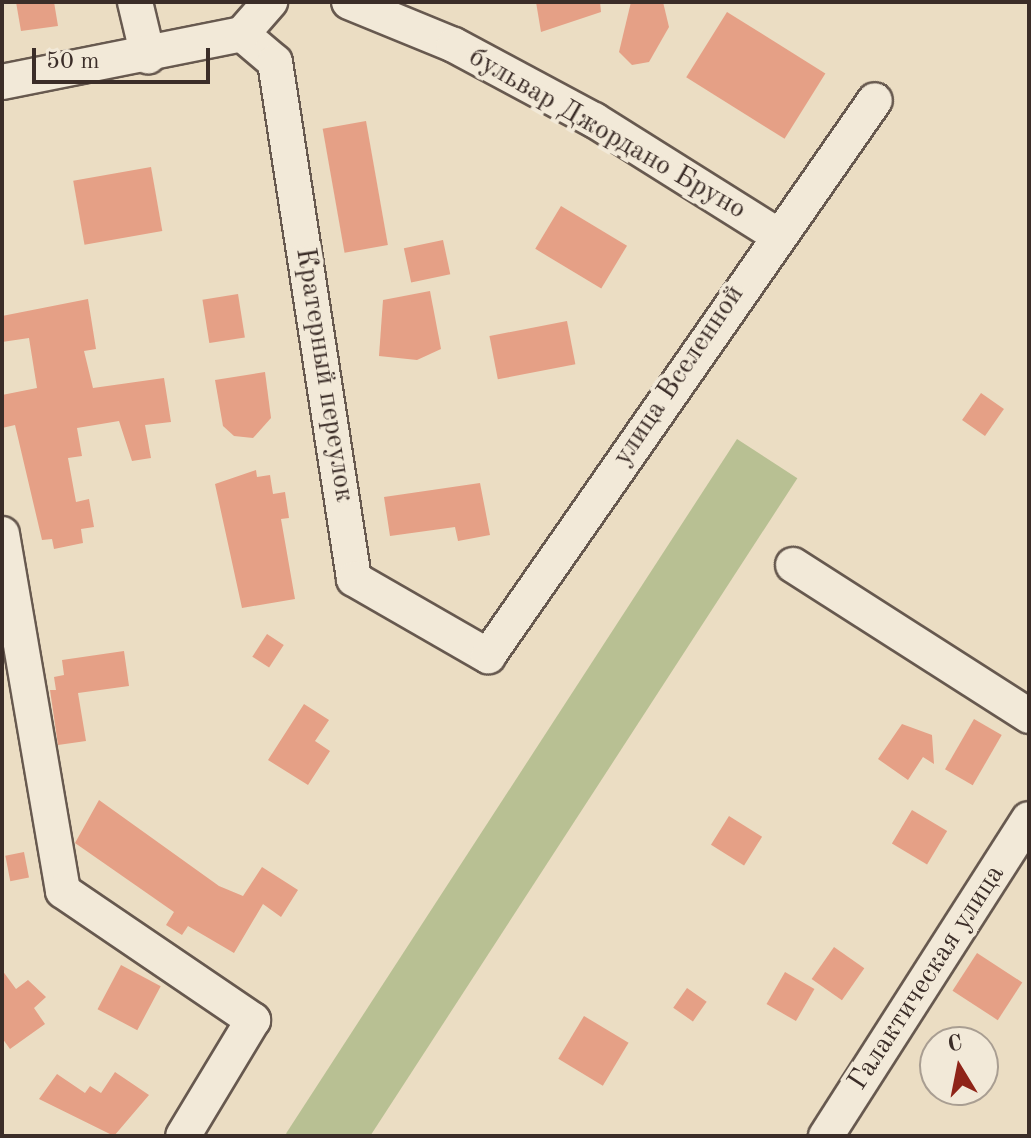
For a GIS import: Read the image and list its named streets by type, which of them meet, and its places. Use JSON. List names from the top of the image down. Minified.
{"streets":{"street":["бульвар Джордано Бруно","Кратерный переулок","улица Вселенной","Галактическая улица"]},"crossings":[["бульвар Джордано Бруно","улица Вселенной"],["Кратерный переулок","улица Вселенной"]],"scale_bar":"50 m","north":"top"}
